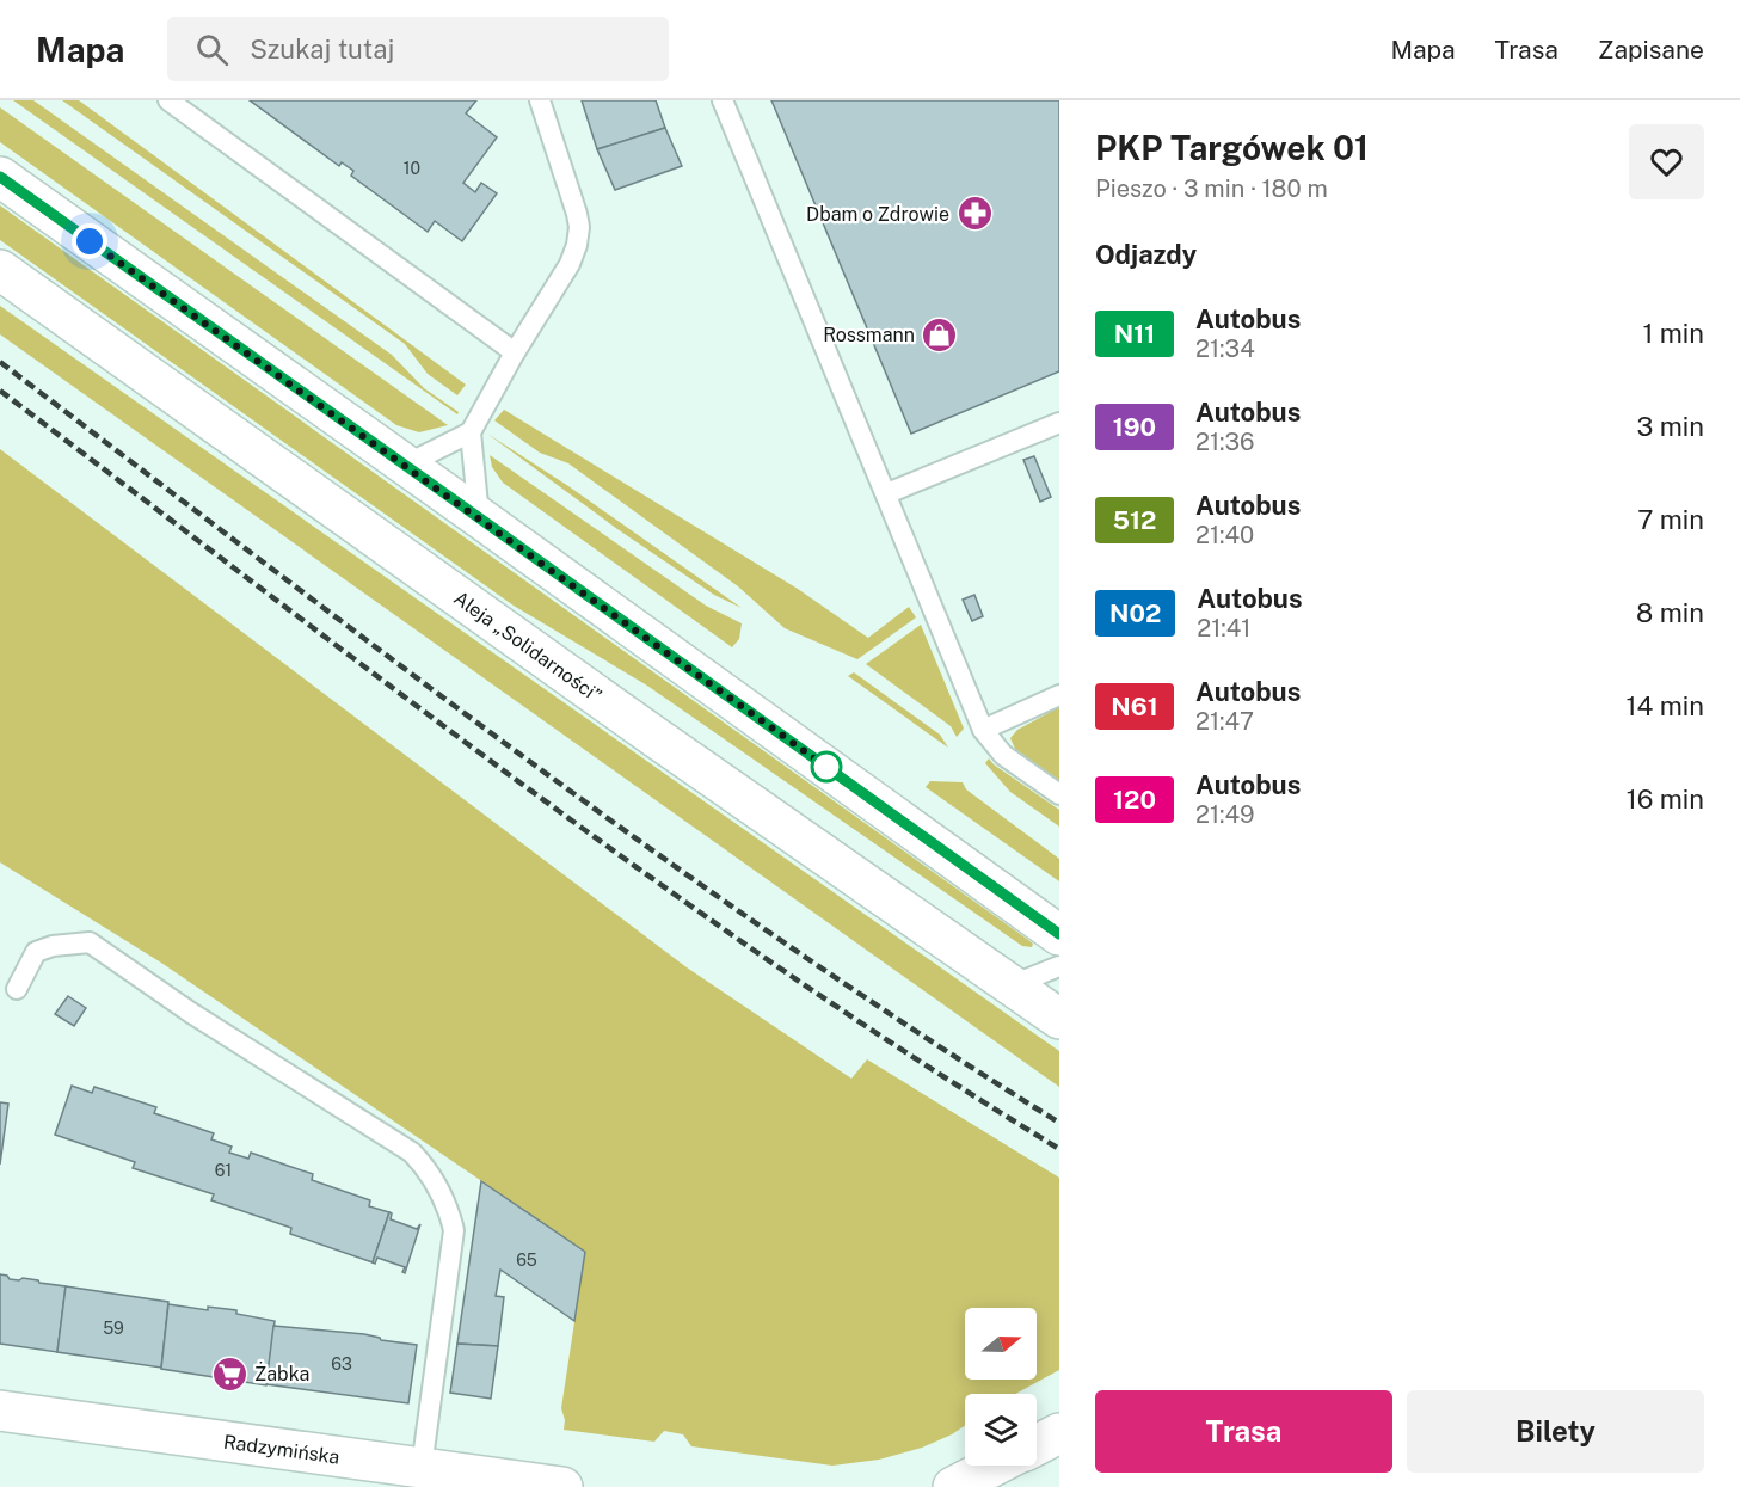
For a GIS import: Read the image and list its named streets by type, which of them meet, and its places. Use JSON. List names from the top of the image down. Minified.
{"streets":{"main road":["Aleja „Solidarności”","Radzymińska"]},"places":{"pharmacy":["Dbam o Zdrowie"],"shop":["Rossmann"],"supermarket":["Żabka"]},"lines":["bus line N11"],"house_numbers":["10","61","65","59","63"],"north":"right","page":{"header":"Mapa","search":"Szukaj tutaj","nav":["Mapa","Trasa","Zapisane"],"heading":[["PKP Targówek 01","Pieszo · 3 min · 180 m"],"Odjazdy"],"list":[{"mark":"N11","name":"Autobus","note":"21:34","value":"1 min"},{"mark":"190","name":"Autobus","note":"21:36","value":"3 min"},{"mark":"512","name":"Autobus","note":"21:40","value":"7 min"},{"mark":"N02","name":"Autobus","note":"21:41","value":"8 min"},{"mark":"N61","name":"Autobus","note":"21:47","value":"14 min"},{"mark":"120","name":"Autobus","note":"21:49","value":"16 min"}],"buttons":["Trasa","Bilety"]}}
